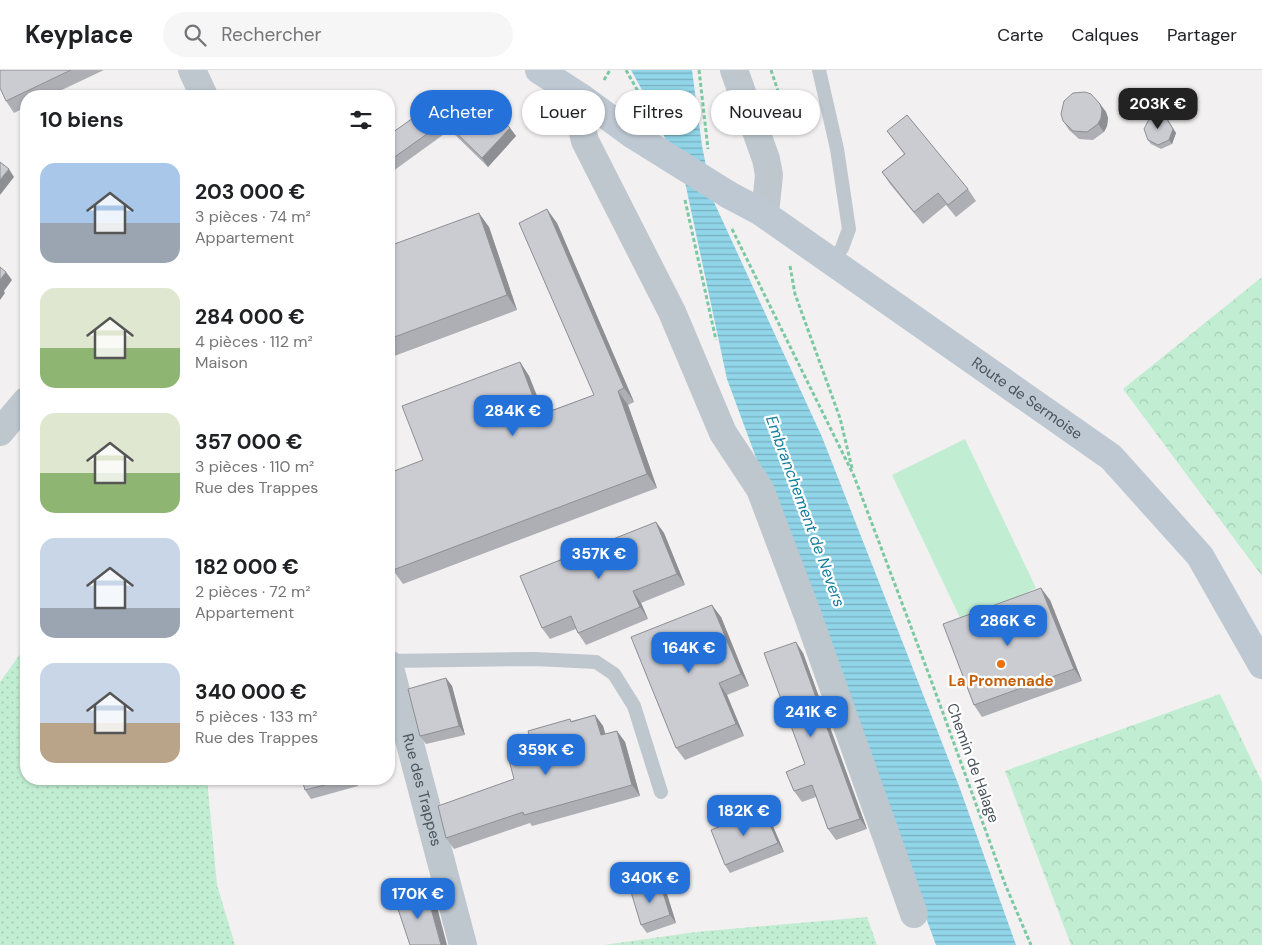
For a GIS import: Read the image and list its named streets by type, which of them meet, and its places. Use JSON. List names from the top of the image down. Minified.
{"streets":{"main road":["Route de Sermoise"],"street":["Rue des Trappes"],"path":["Chemin de Halage"]},"water":["Embranchement de Nevers"],"places":["La Promenade"],"page":{"header":"Keyplace","search":"Rechercher","nav":["Carte","Calques","Partager"],"price":["203K €","284K €","357K €","286K €","164K €","241K €","359K €","182K €","340K €","170K €"],"chip":["Acheter","Louer","Filtres","Nouveau"],"heading":"10 biens","list":[{"name":"203 000 €","note":"3 pièces · 74 m² · Appartement"},{"name":"284 000 €","note":"4 pièces · 112 m² · Maison"},{"name":"357 000 €","note":"3 pièces · 110 m² · Rue des Trappes"},{"name":"182 000 €","note":"2 pièces · 72 m² · Appartement"},{"name":"340 000 €","note":"5 pièces · 133 m² · Rue des Trappes"}]}}
